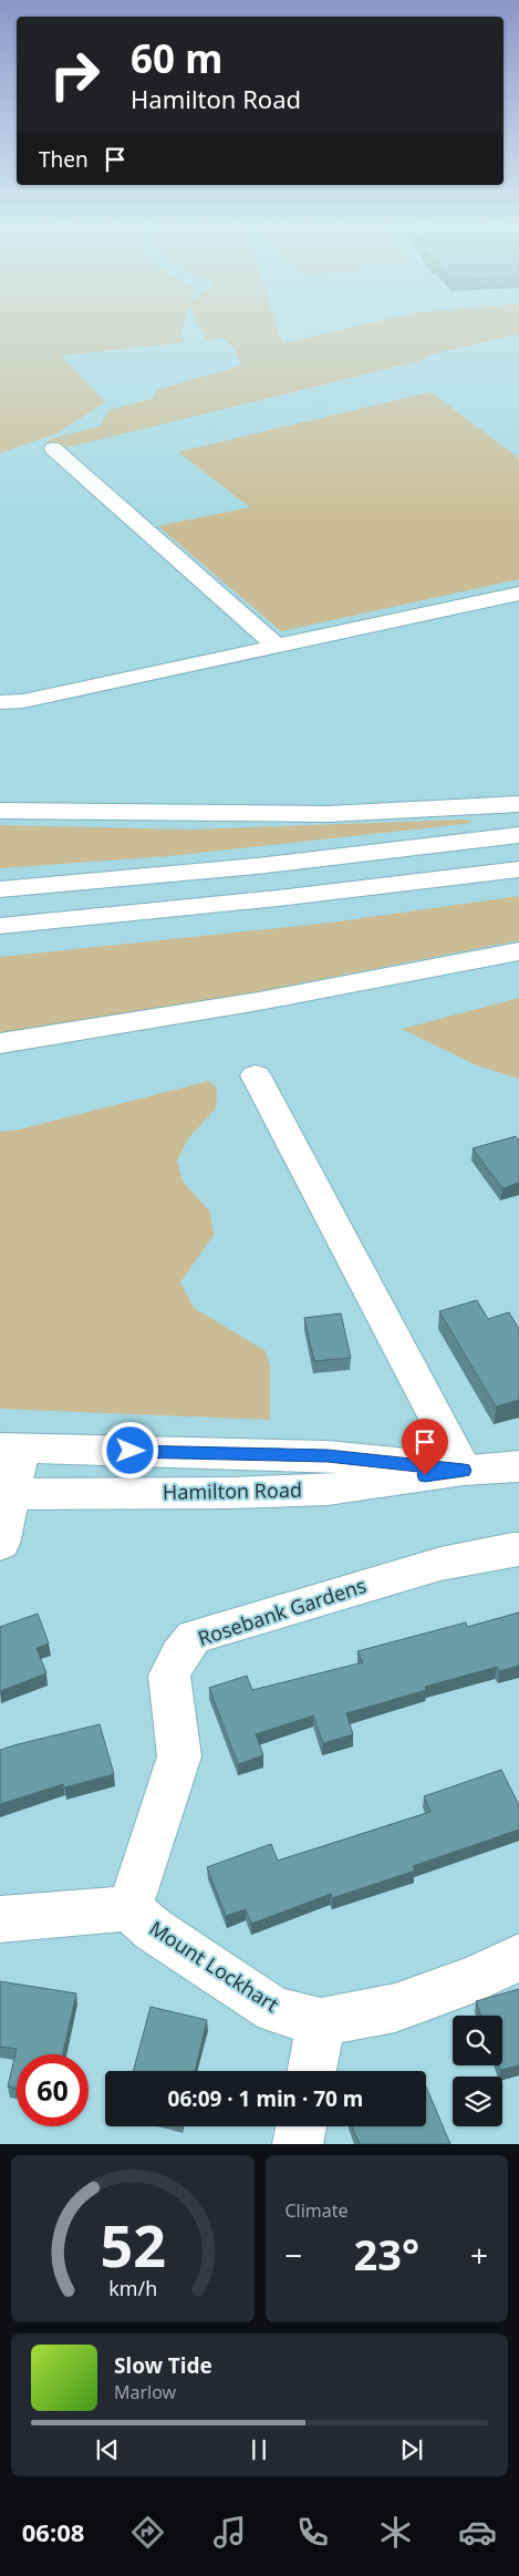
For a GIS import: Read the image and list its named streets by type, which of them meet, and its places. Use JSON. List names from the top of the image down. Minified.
{"streets":{"main road":["Hamilton Road","Rosebank Gardens","Mount Lockhart"]},"crossings":[["Rosebank Gardens","Mount Lockhart"]],"page":{"turn":["60 m","Hamilton Road"],"then":"Then","limit":"60","trip":"06:09 · 1 min · 70 m","tile":"Climate","heat":["−","23°","+"],"song":["Slow Tide","Marlow"],"tabs":"06:08","gauge":["52","km/h"]}}
